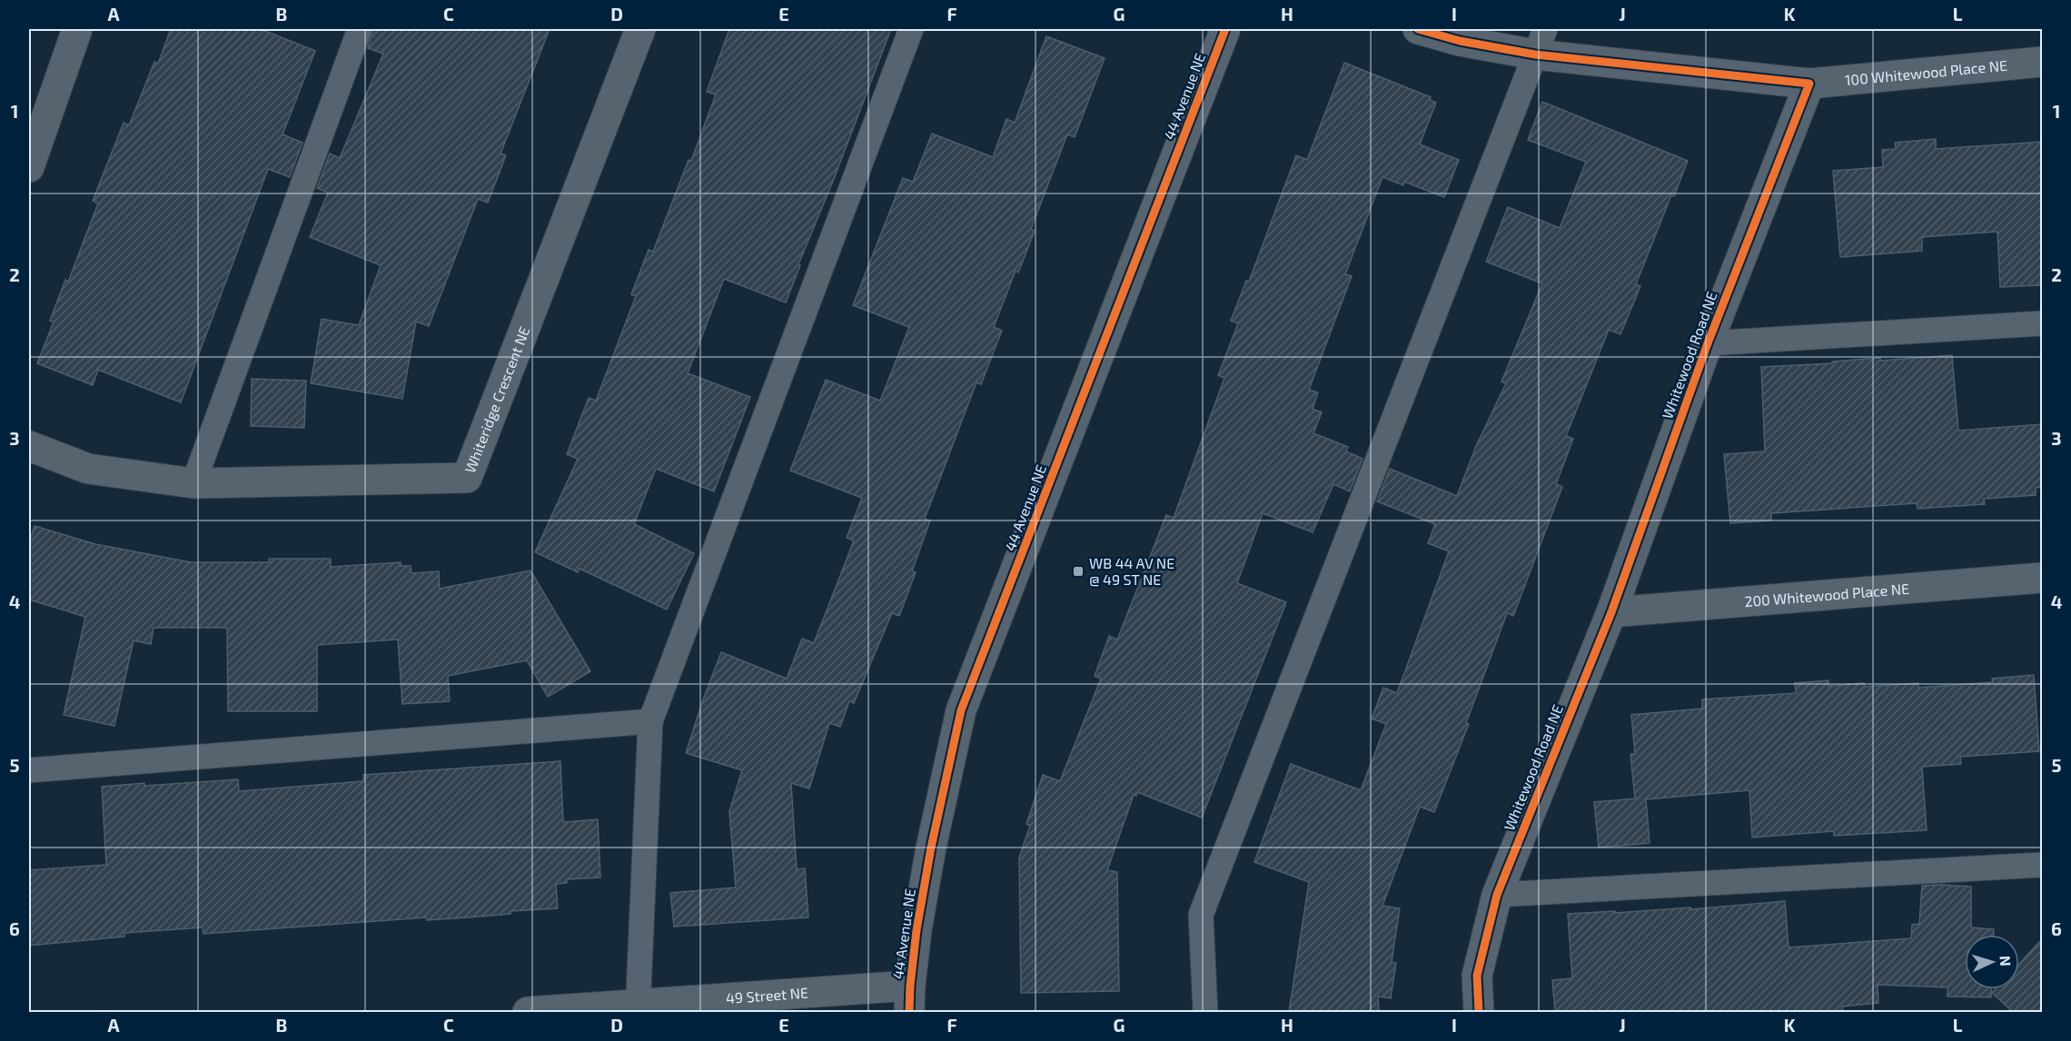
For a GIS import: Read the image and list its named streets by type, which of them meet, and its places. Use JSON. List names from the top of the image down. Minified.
{"streets":{"street":["100 Whitewood Place NE","44 Avenue NE","Whitewood Road NE","Whiteridge Crescent NE","200 Whitewood Place NE","49 Street NE"]},"crossings":[["100 Whitewood Place NE","Whitewood Road NE"],["44 Avenue NE","49 Street NE"],["Whitewood Road NE","200 Whitewood Place NE"]],"places":{"transit":["WB 44 AV NE @ 49 ST NE"]},"north":"right","grid":{"columns":["A","B","C","D","E","F","G","H","I","J","K","L"],"rows":["1","2","3","4","5","6"]}}
